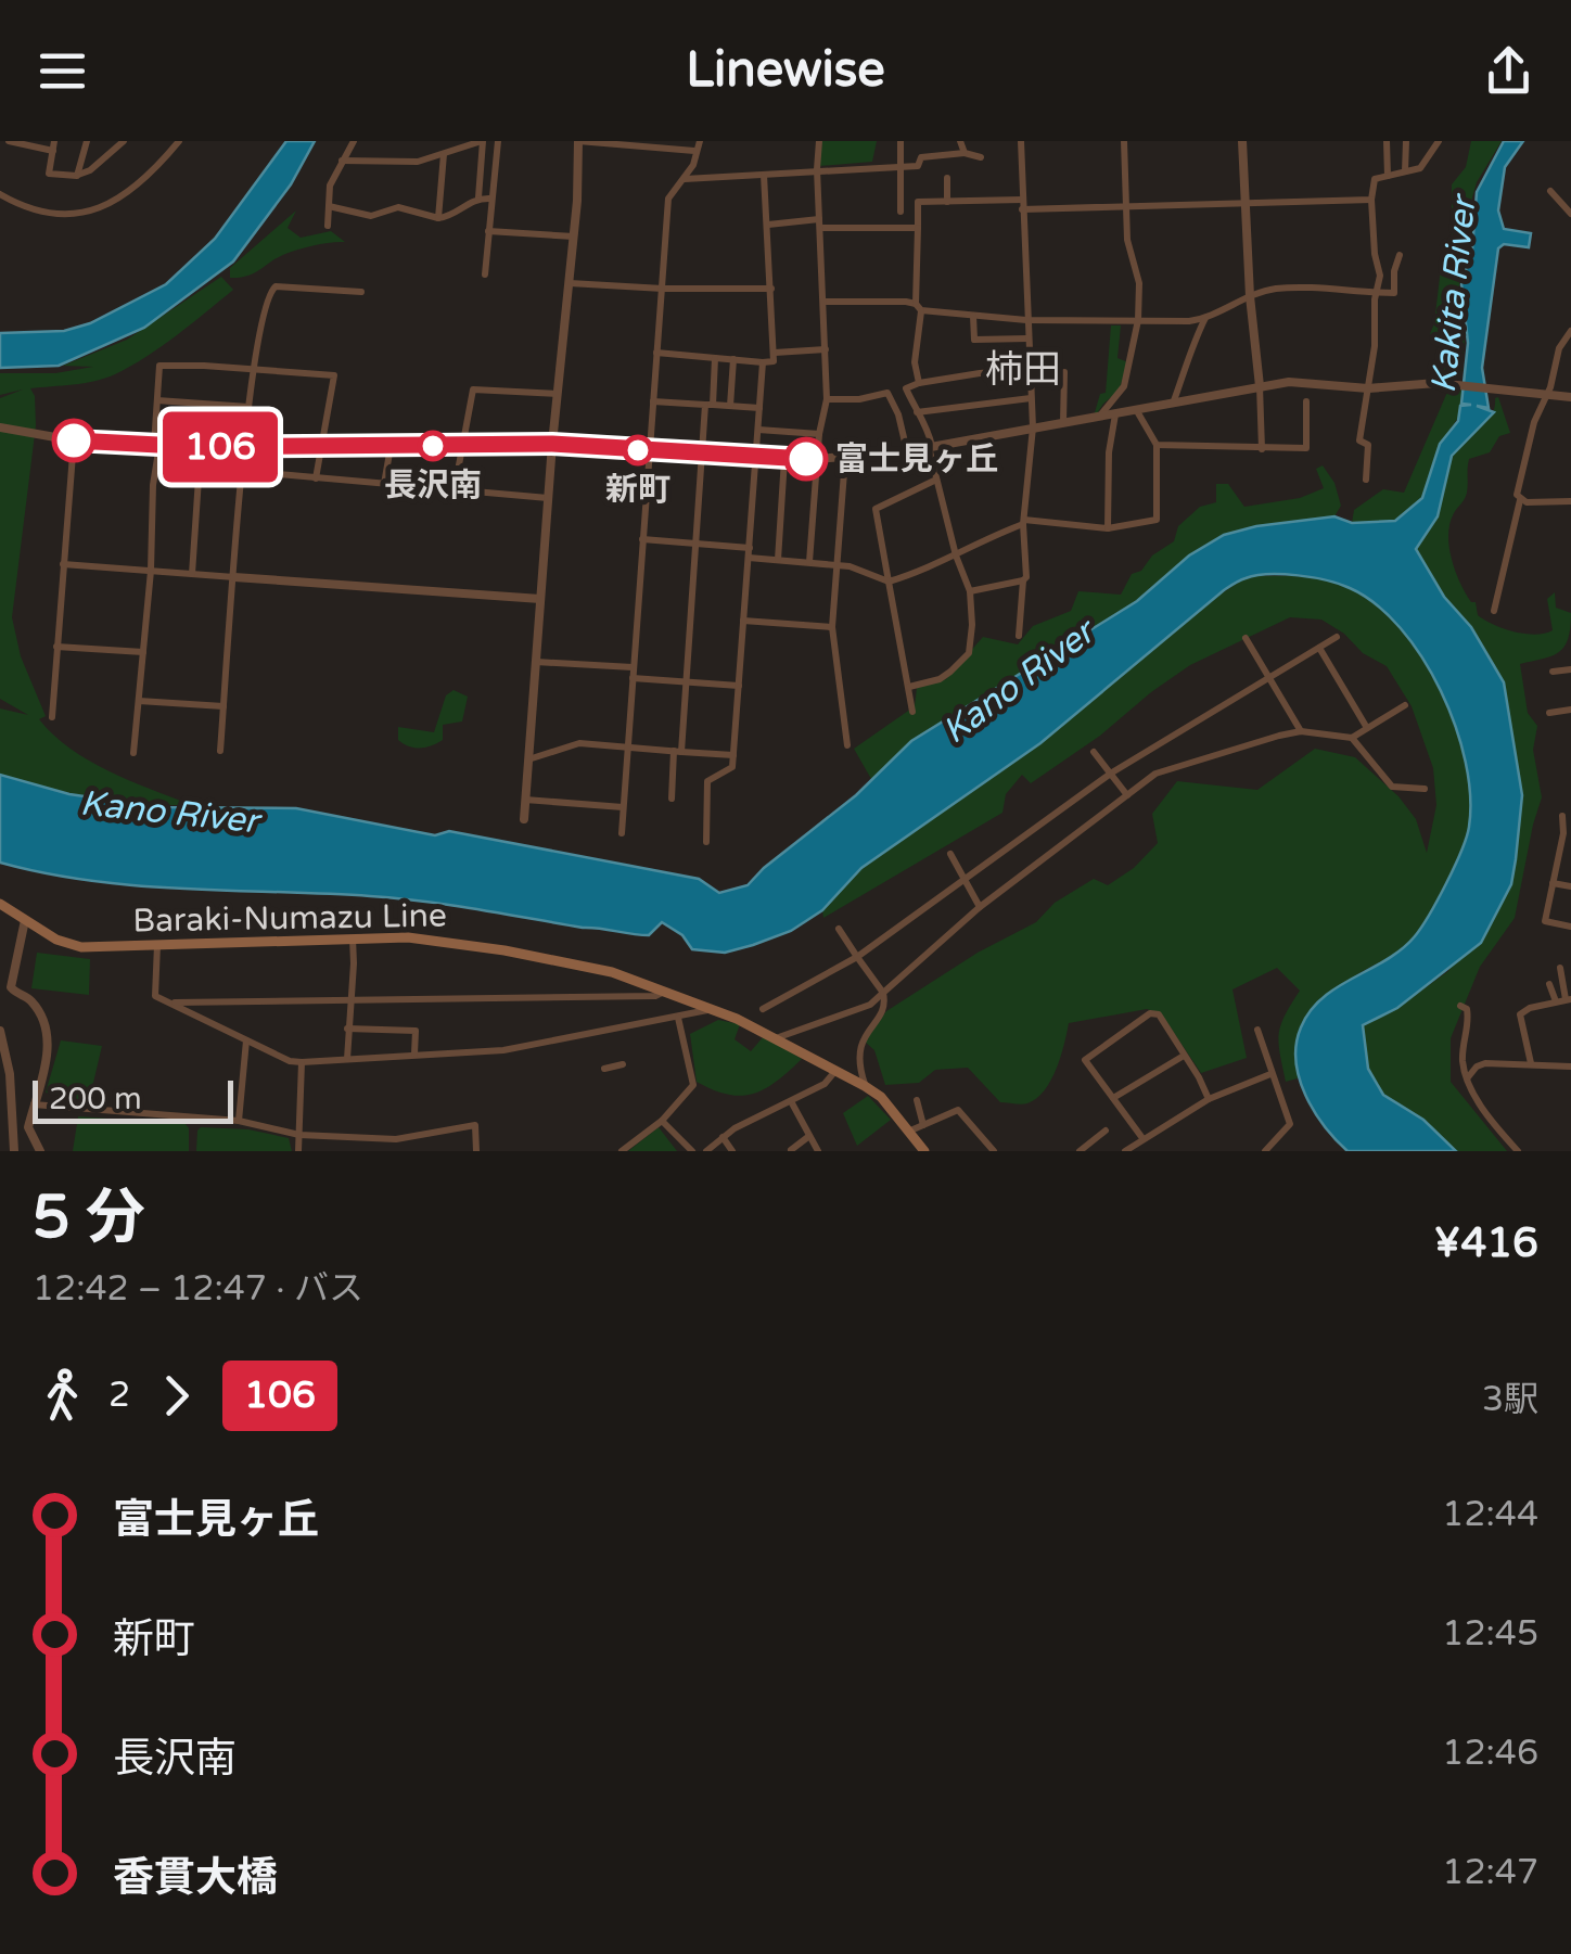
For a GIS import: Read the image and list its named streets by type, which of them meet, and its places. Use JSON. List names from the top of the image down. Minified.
{"streets":{"main road":["Baraki-Numazu Line"]},"districts":["柿田"],"water":["Kakita River","Kano River"],"places":["長沢南","新町","富士見ヶ丘"],"lines":["bus line 106"],"scale_bar":"200 m","page":{"header":"Linewise","on_map":"106","scale":"200 m","heading":["5 分","12:42 – 12:47 · バス","¥416"],"legs":["2","106","3駅"],"list":[{"name":"富士見ヶ丘","value":"12:44"},{"name":"新町","value":"12:45"},{"name":"長沢南","value":"12:46"},{"name":"香貫大橋","value":"12:47"}]}}
